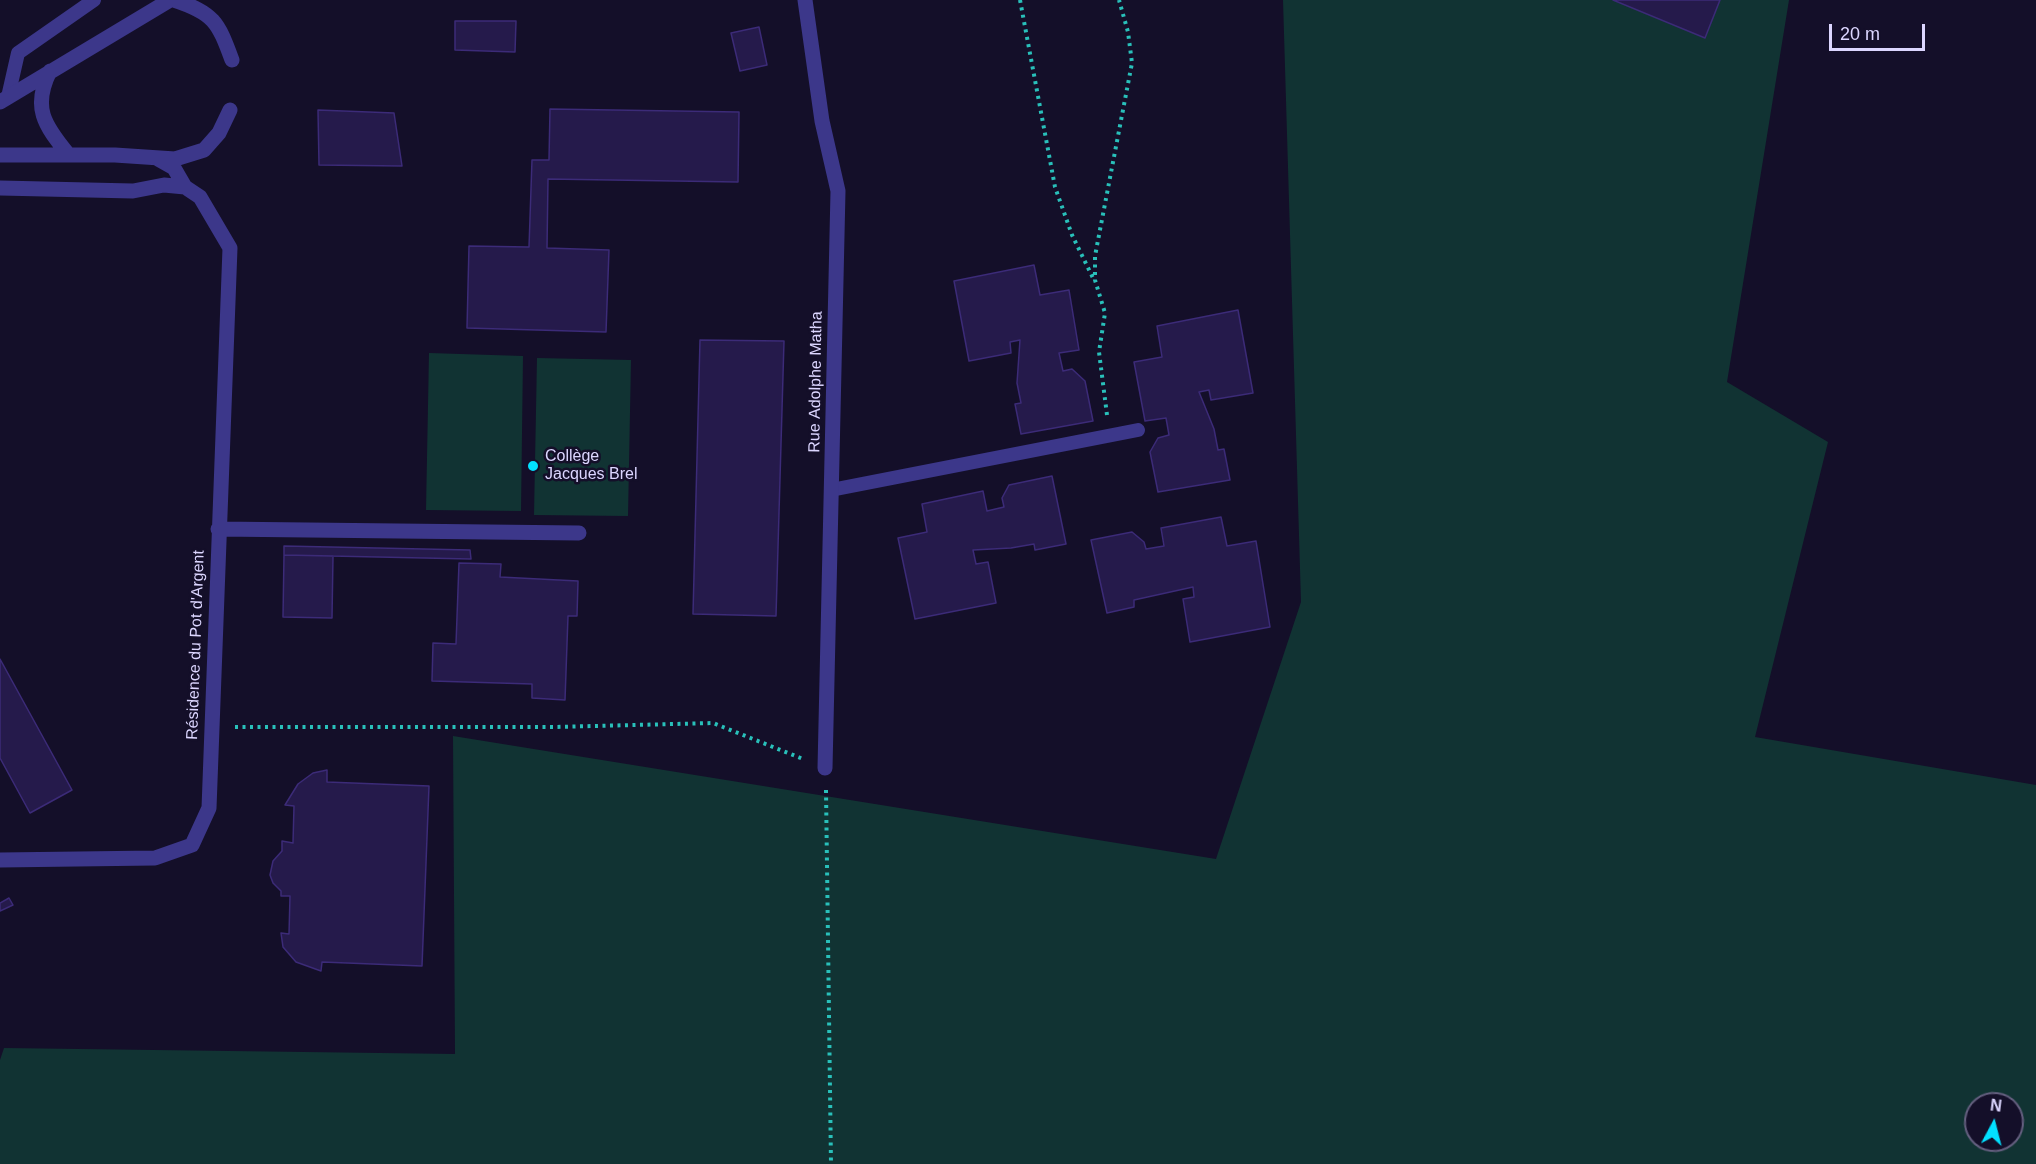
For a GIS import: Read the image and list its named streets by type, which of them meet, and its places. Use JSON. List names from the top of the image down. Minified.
{"streets":{"street":["Rue Adolphe Matha","Résidence du Pot d'Argent"]},"places":["Collège Jacques Brel"],"scale_bar":"20 m","north":"top"}
